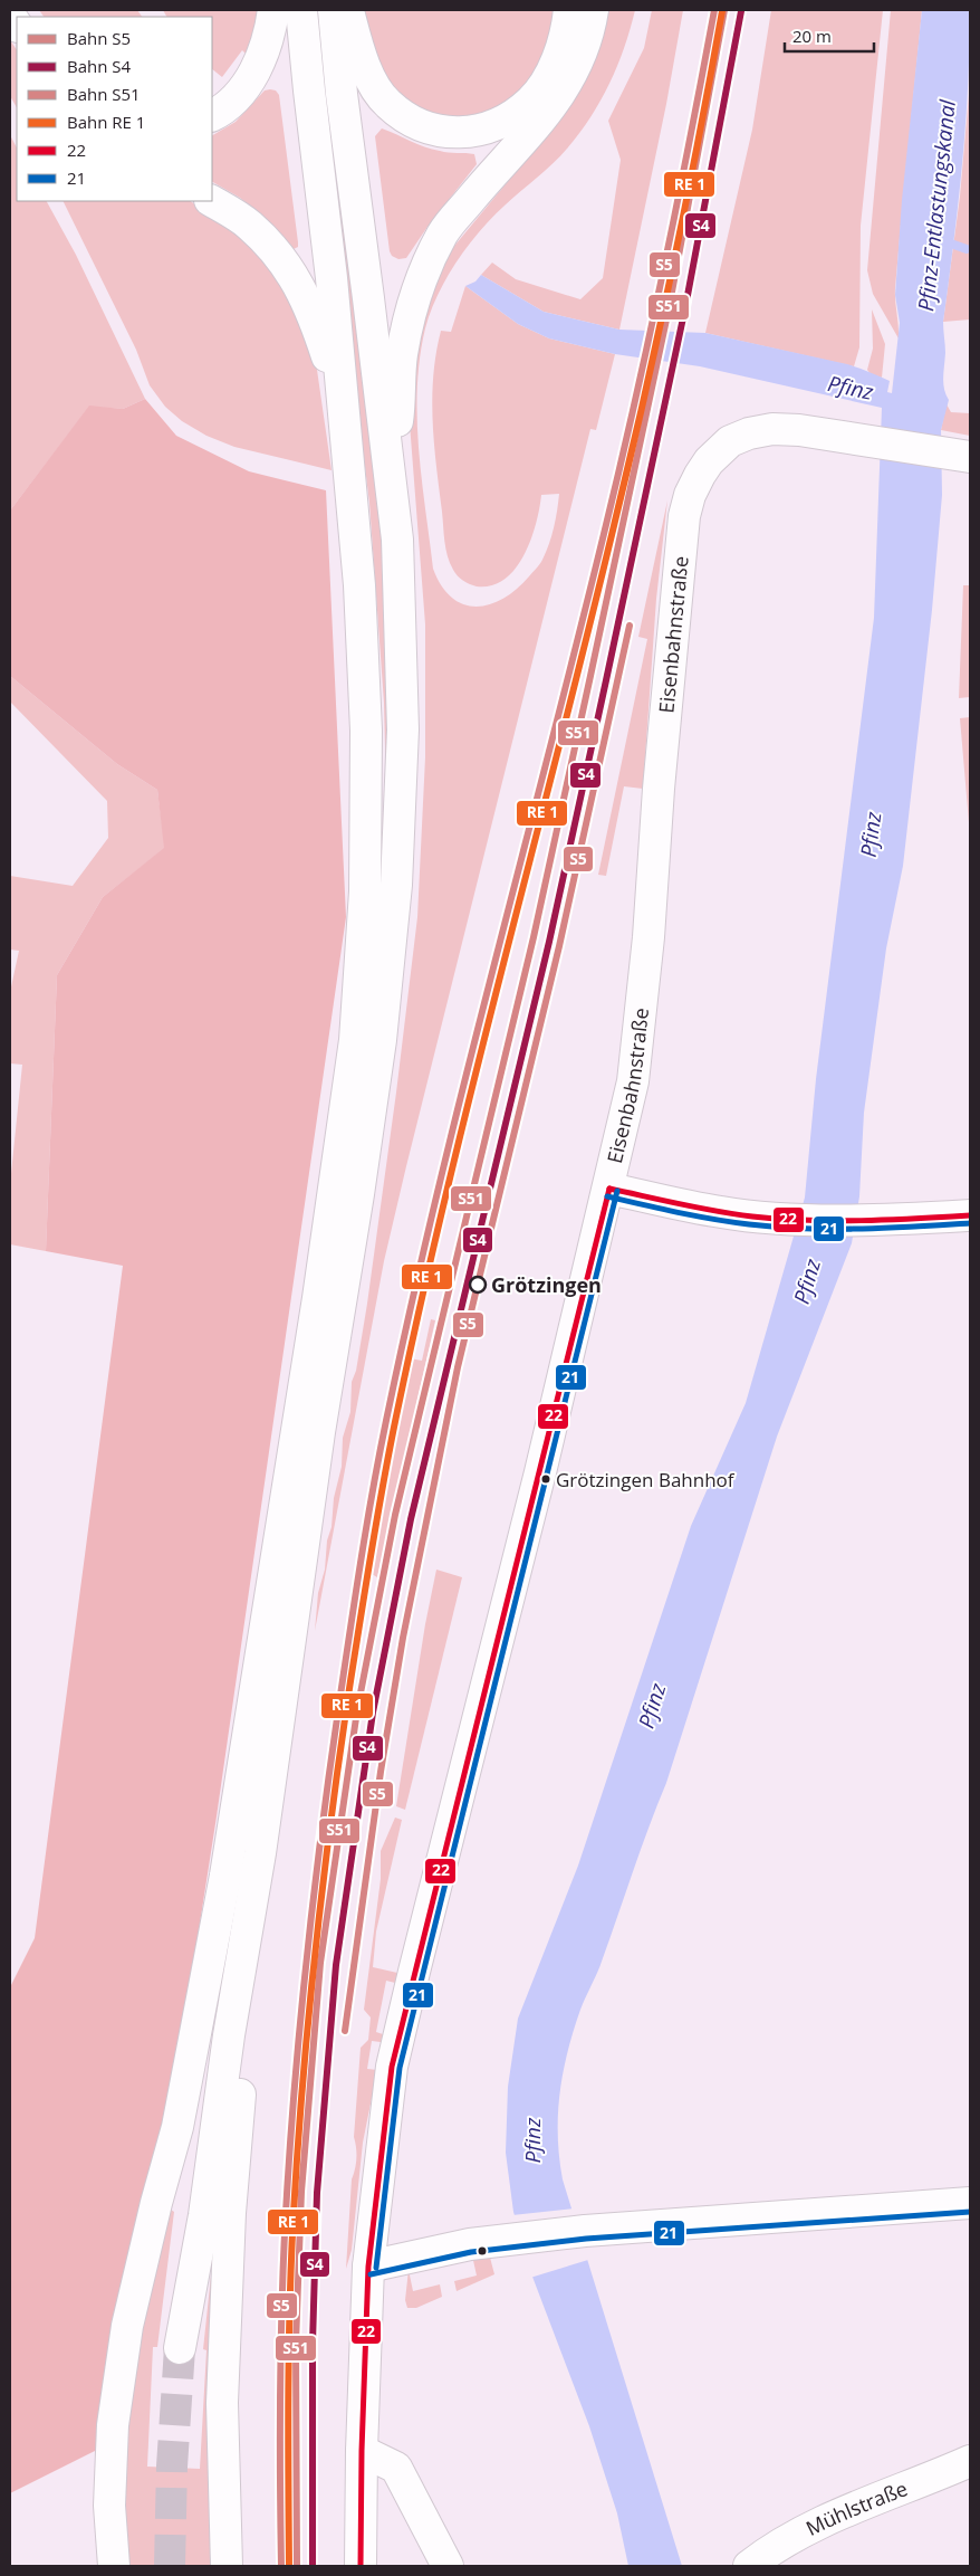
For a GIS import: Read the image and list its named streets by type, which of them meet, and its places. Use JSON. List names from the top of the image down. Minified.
{"streets":{"main road":["Eisenbahnstraße","Mühlstraße"]},"water":["Pfinz-Entlastungskanal","Pfinz"],"places":["Grötzingen","Grötzingen Bahnhof"],"lines":["rail line S5","rail line S51","rail line S4","transit line 22","transit line 21"],"legend":["Bahn S5","Bahn S4","Bahn S51","Bahn RE 1","22","21"],"scale_bar":"20 m"}
